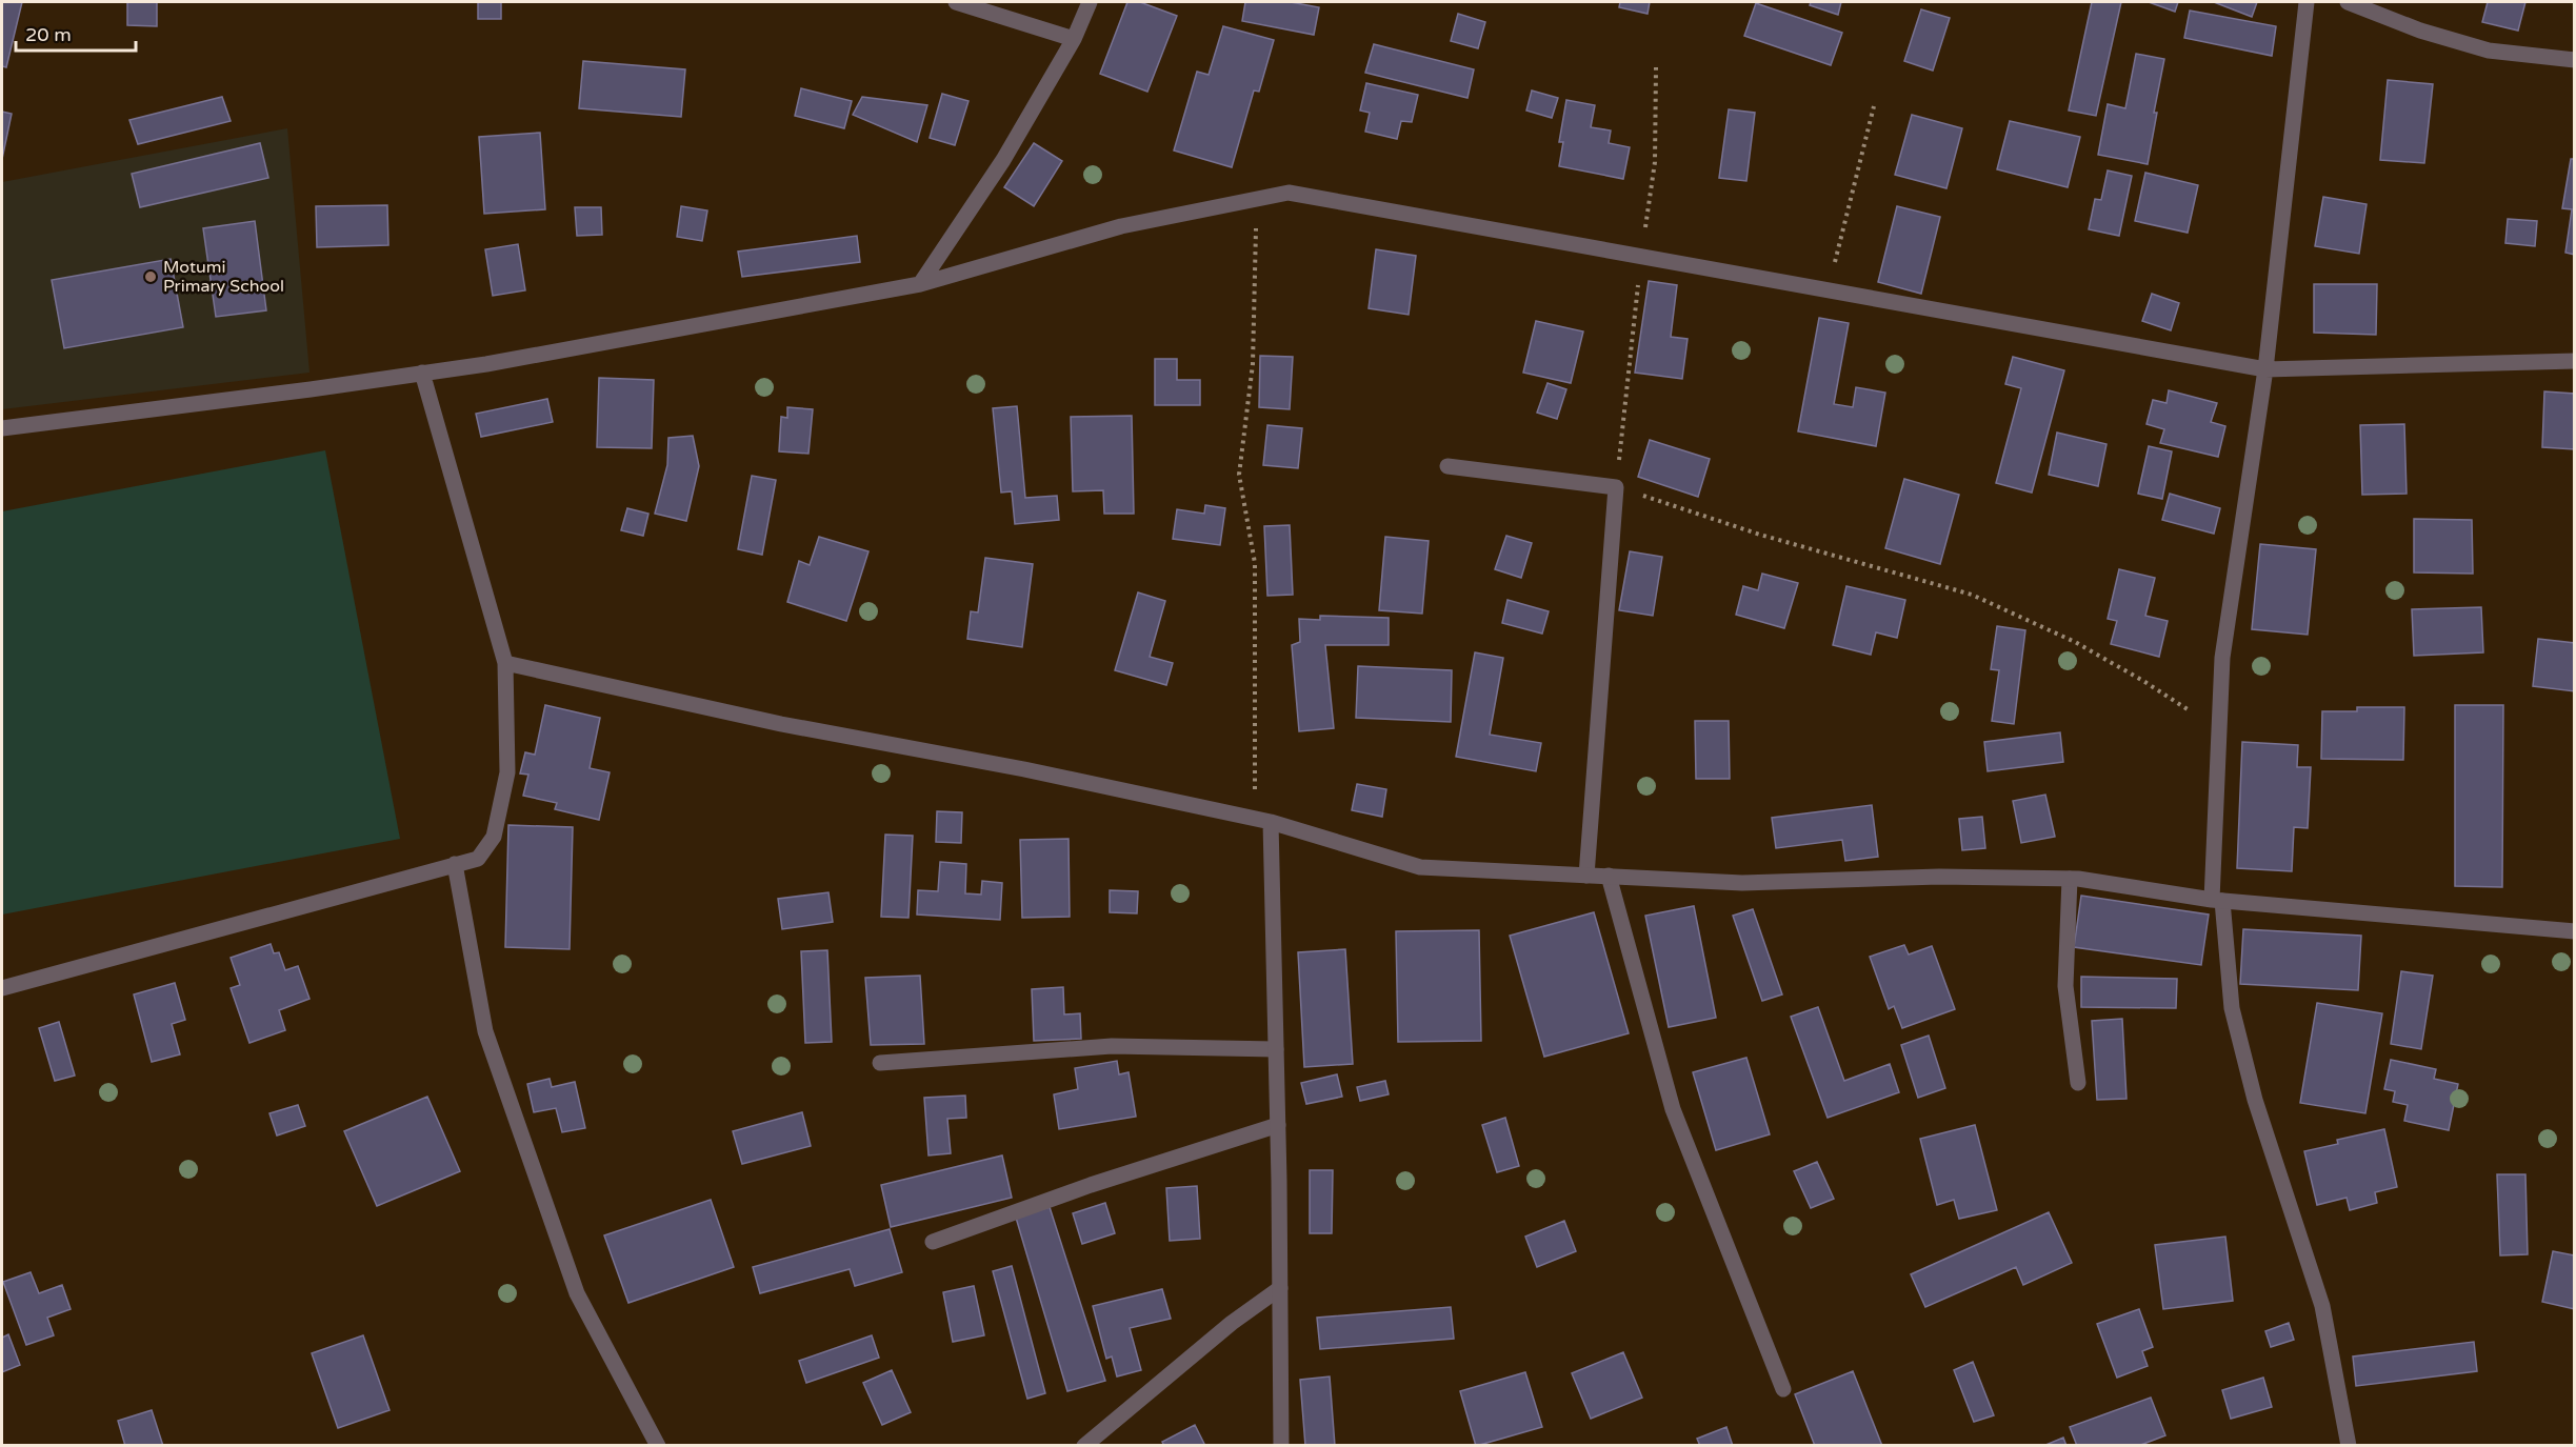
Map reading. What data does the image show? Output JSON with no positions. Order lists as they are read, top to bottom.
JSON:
{
  "places": ["Motumi Primary School"],
  "scale_bar": "20 m"
}
